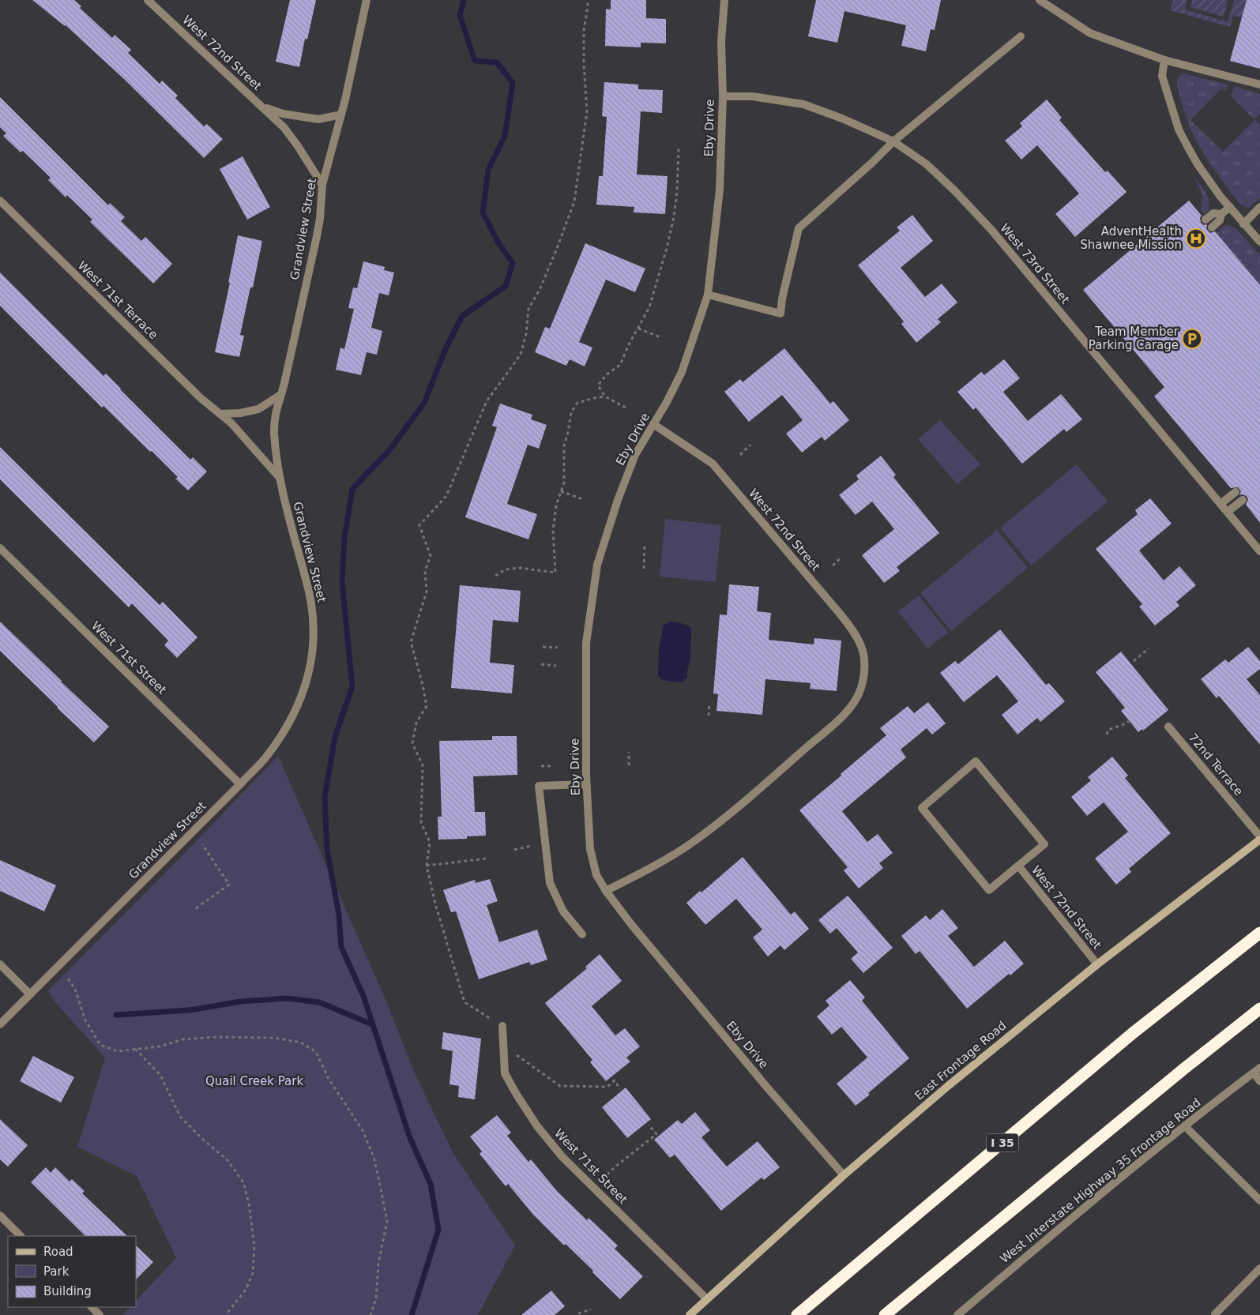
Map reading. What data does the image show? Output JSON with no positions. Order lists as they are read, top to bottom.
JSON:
{
  "streets": {
    "highway": ["I 35"],
    "street": [
      "West 72nd Street",
      "Eby Drive",
      "Grandview Street",
      "West 73rd Street",
      "West 71st Terrace",
      "West 71st Street",
      "72nd Terrace",
      "East Frontage Road",
      "West Interstate Highway 35 Frontage Road"
    ]
  },
  "crossings": [
    ["West 72nd Street", "Eby Drive"],
    ["West 72nd Street", "Grandview Street"],
    ["West 72nd Street", "East Frontage Road"],
    ["Eby Drive", "West 73rd Street"],
    ["Eby Drive", "East Frontage Road"],
    ["Grandview Street", "West 71st Terrace"],
    ["Grandview Street", "West 71st Street"],
    ["West 71st Street", "East Frontage Road"]
  ],
  "parks": ["Quail Creek Park"],
  "places": {
    "hospital": ["AdventHealth Shawnee Mission"],
    "parking": ["Team Member Parking Carage"]
  },
  "legend": ["Road", "Park", "Building"]
}
